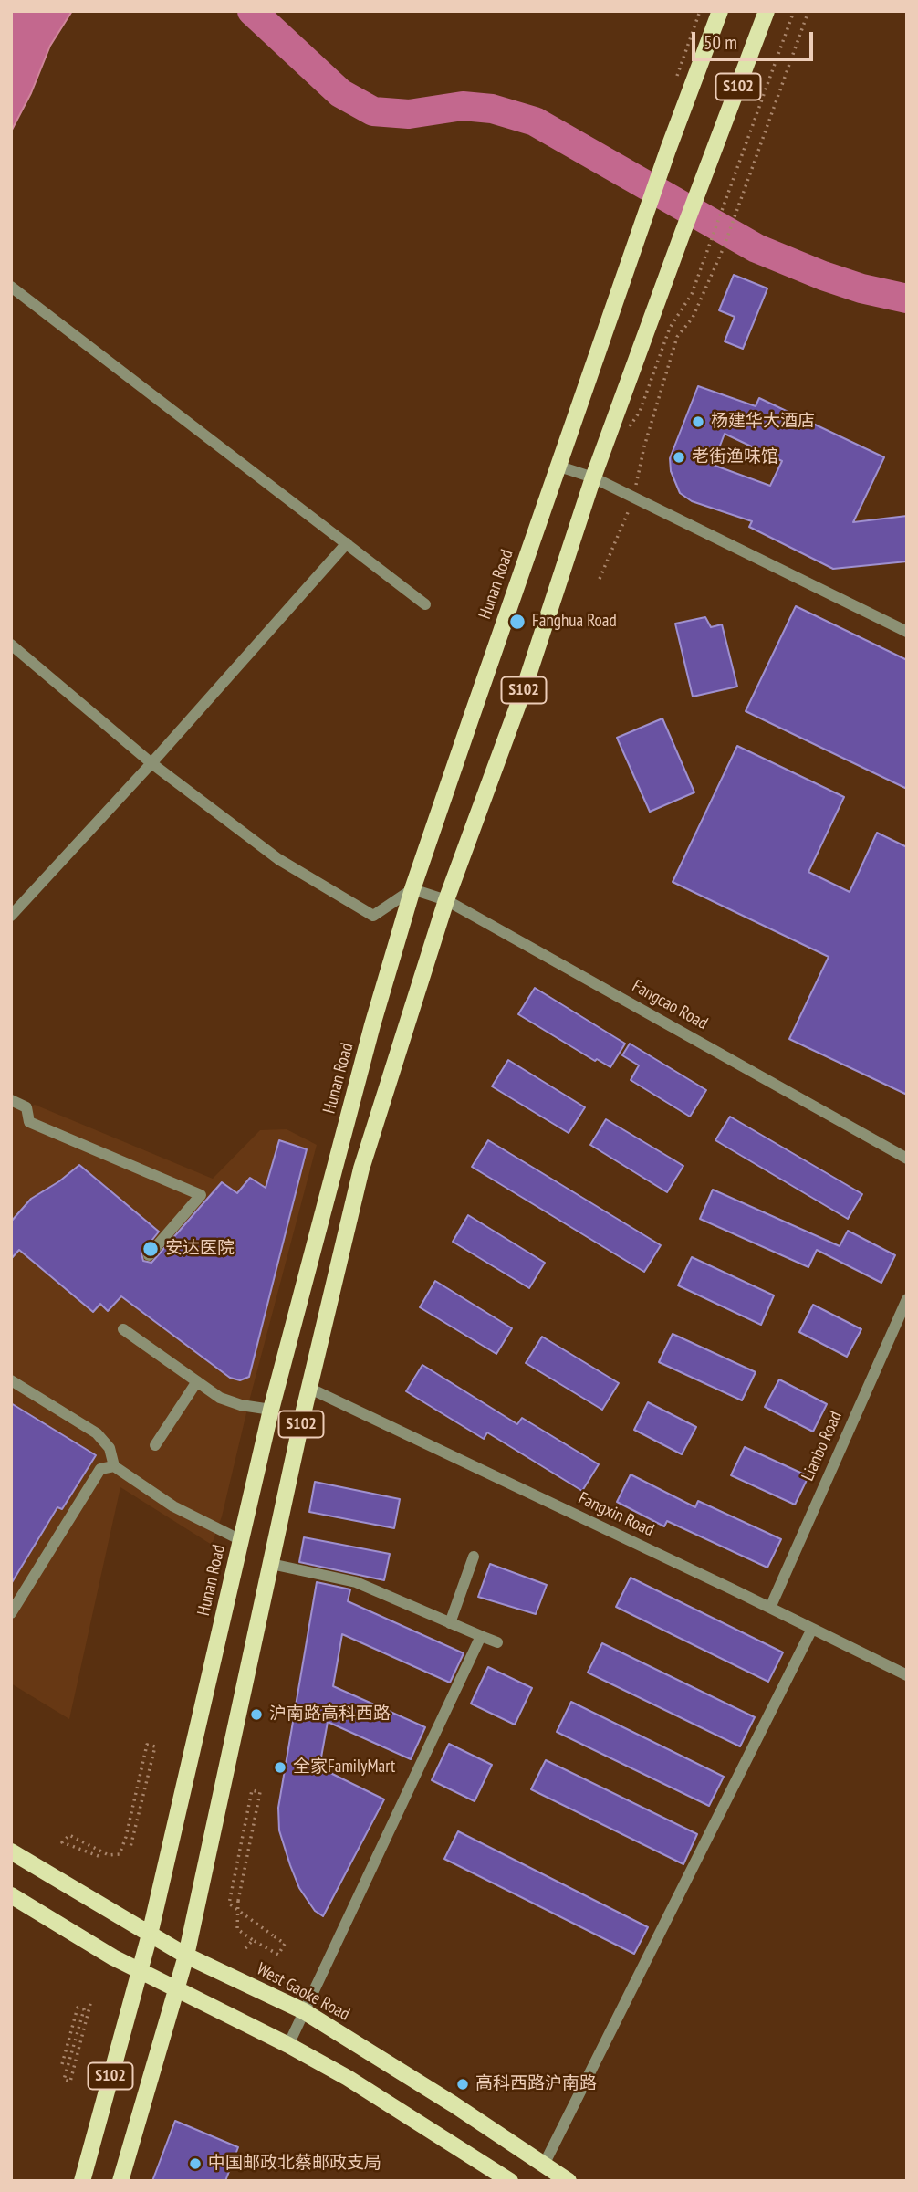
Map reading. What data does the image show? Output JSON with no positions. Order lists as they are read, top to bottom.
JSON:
{
  "streets": {
    "main road": ["S102", "Hunan Road", "West Gaoke Road"],
    "street": ["Fangcao Road", "Lianbo Road", "Fangxin Road"]
  },
  "crossings": [
    ["S102", "Fangcao Road"],
    ["S102", "Fangxin Road"],
    ["S102", "West Gaoke Road"],
    ["Hunan Road", "Fangcao Road"],
    ["Hunan Road", "West Gaoke Road"],
    ["Lianbo Road", "Fangxin Road"]
  ],
  "places": [
    "杨建华大酒店",
    "老街渔味馆",
    "Fanghua Road",
    "安达医院",
    "沪南路高科西路",
    "全家FamilyMart",
    "高科西路沪南路",
    "中国邮政北蔡邮政支局"
  ],
  "scale_bar": "50 m"
}
